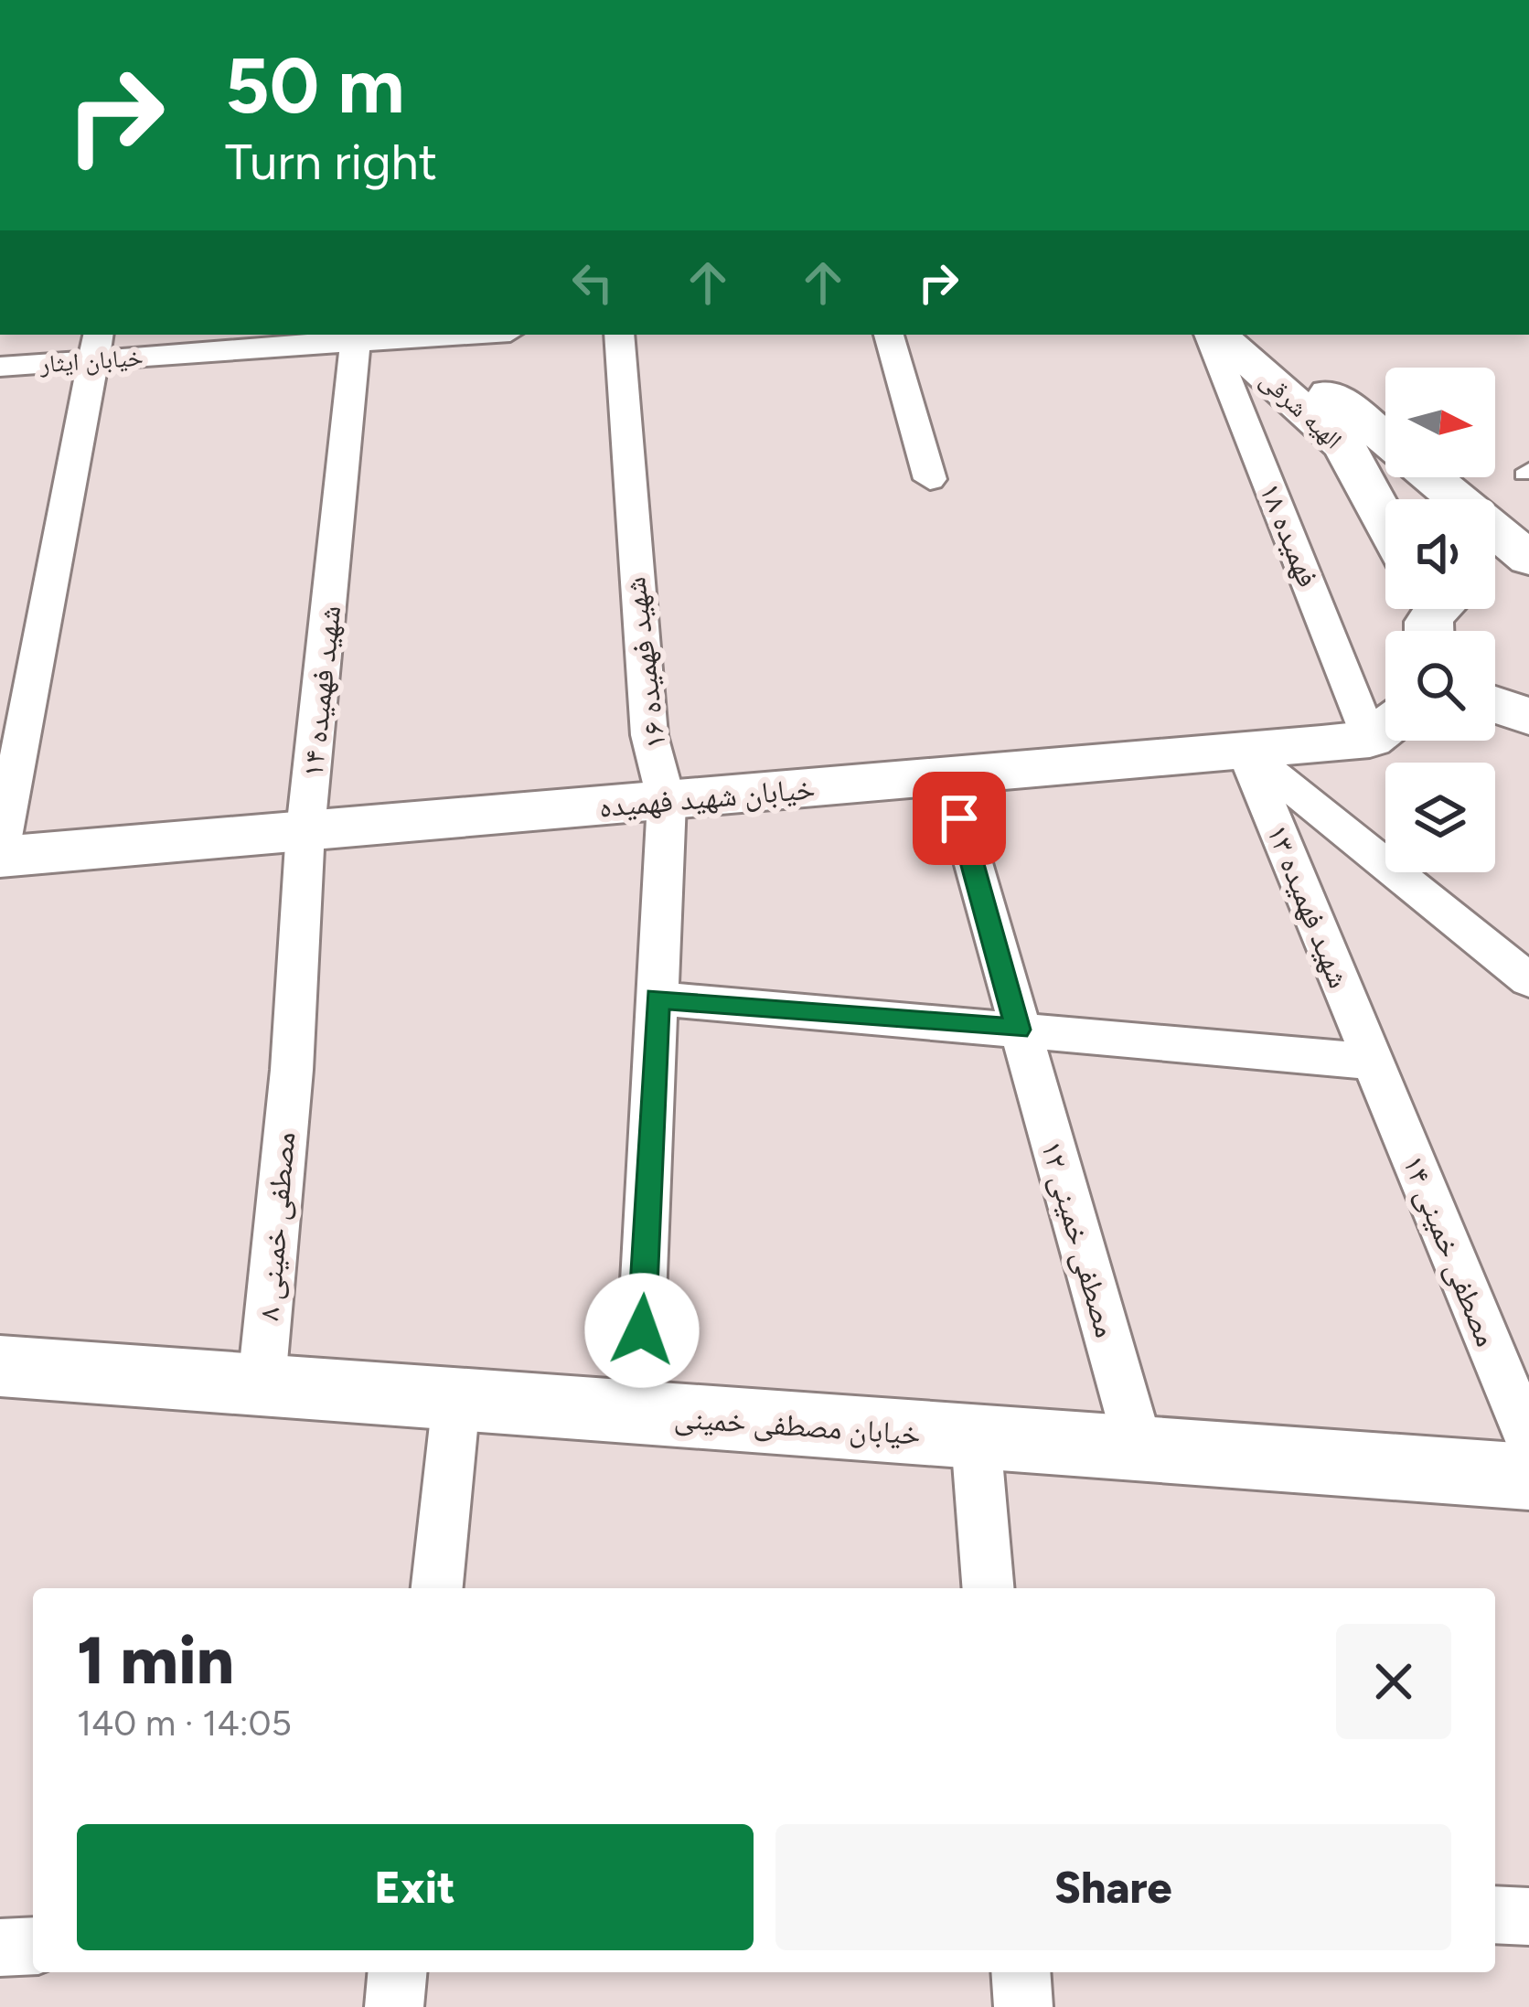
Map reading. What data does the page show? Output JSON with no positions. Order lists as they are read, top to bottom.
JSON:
{
  "streets": {
    "street": [
      "خیابان ایثار",
      "الهیه شرقی",
      "فهمیده ۱۸",
      "شهید فهمیده ۱۶",
      "شهید فهمیده ۱۴",
      "خیابان شهید فهمیده",
      "شهید فهمیده ۱۳",
      "مصطفی خمینی ۸",
      "مصطفی خمینی ۱۲",
      "مصطفی خمینی ۱۴",
      "خیابان مصطفی خمینی"
    ]
  },
  "crossings": [
    ["خیابان ایثار", "شهید فهمیده ۱۴"],
    ["شهید فهمیده ۱۶", "خیابان شهید فهمیده"],
    ["شهید فهمیده ۱۶", "خیابان مصطفی خمینی"],
    ["شهید فهمیده ۱۴", "خیابان شهید فهمیده"],
    ["شهید فهمیده ۱۴", "مصطفی خمینی ۸"],
    ["خیابان شهید فهمیده", "شهید فهمیده ۱۳"],
    ["خیابان شهید فهمیده", "مصطفی خمینی ۱۲"],
    ["شهید فهمیده ۱۳", "مصطفی خمینی ۱۴"],
    ["مصطفی خمینی ۸", "خیابان مصطفی خمینی"],
    ["مصطفی خمینی ۱۲", "خیابان مصطفی خمینی"]
  ],
  "north": "right",
  "page": {
    "turn": ["50 m", "Turn right"],
    "heading": ["1 min", "140 m · 14:05"],
    "buttons": ["Exit", "Share"]
  }
}
